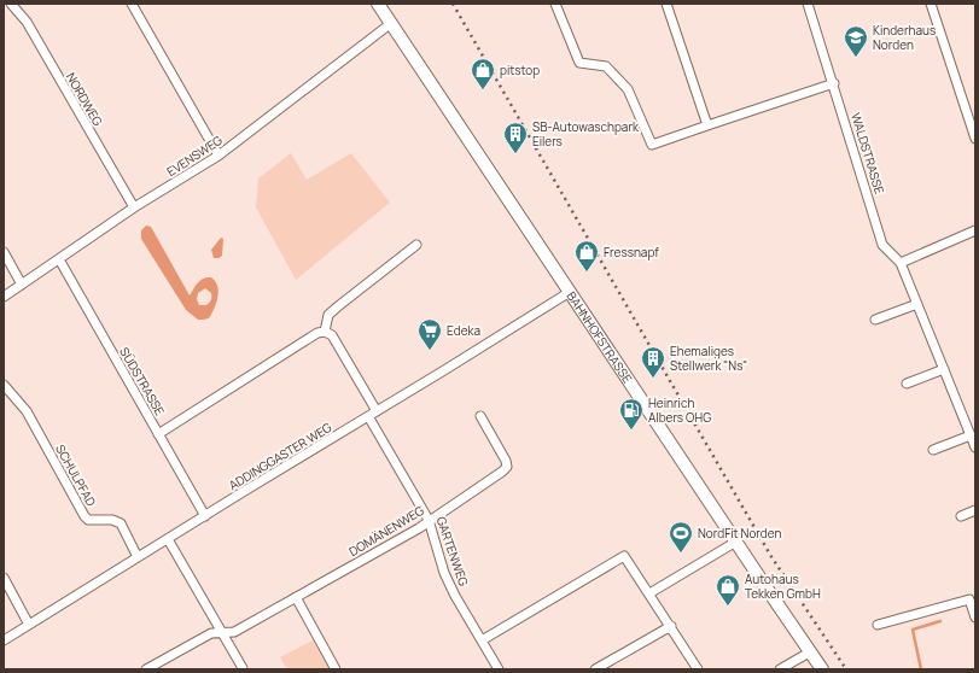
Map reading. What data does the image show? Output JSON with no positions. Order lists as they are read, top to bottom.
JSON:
{
  "streets": {
    "main road": ["BAHNHOFSTRASSE"],
    "street": [
      "NORDWEG",
      "WALDSTRASSE",
      "EVENSWEG",
      "SÜDSTRASSE",
      "ADDINGGASTER WEG",
      "SCHULPFAD",
      "DOMÄNENWEG",
      "GARTENWEG"
    ]
  },
  "crossings": [
    ["NORDWEG", "EVENSWEG"],
    ["EVENSWEG", "BAHNHOFSTRASSE"],
    ["EVENSWEG", "SÜDSTRASSE"],
    ["BAHNHOFSTRASSE", "ADDINGGASTER WEG"],
    ["SÜDSTRASSE", "ADDINGGASTER WEG"],
    ["ADDINGGASTER WEG", "SCHULPFAD"],
    ["ADDINGGASTER WEG", "GARTENWEG"],
    ["DOMÄNENWEG", "GARTENWEG"]
  ],
  "places": {
    "school or university": ["Kinderhaus Norden"],
    "shop": ["pitstop", "Fressnapf", "Autohaus Tekken GmbH"],
    "building": ["SB-Autowaschpark Eilers", "Ehemaliges Stellwerk \"Ns\""],
    "supermarket": ["Edeka"],
    "fuel station": ["Heinrich Albers OHG"],
    "sports": ["NordFit Norden"]
  }
}
